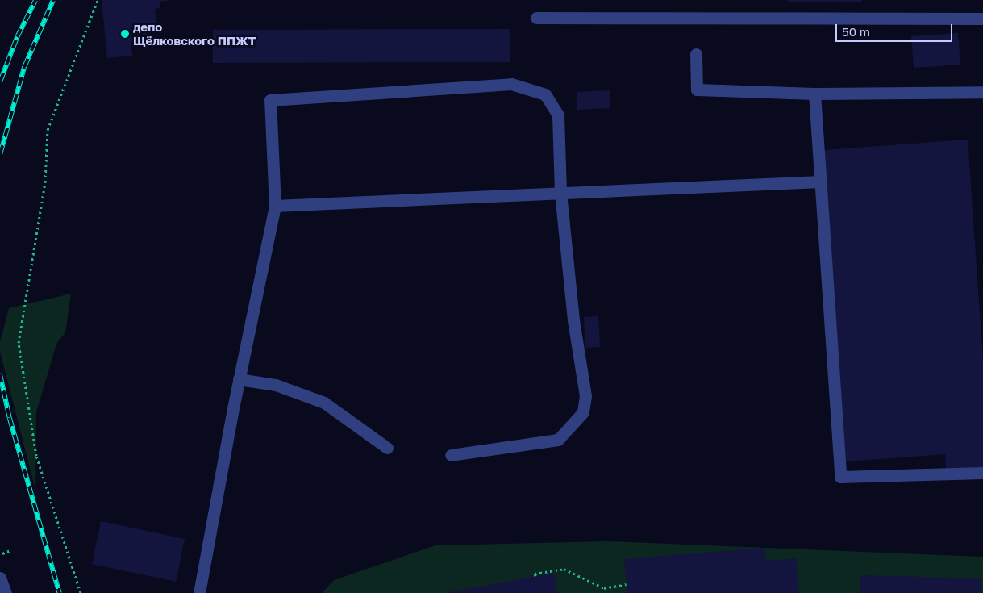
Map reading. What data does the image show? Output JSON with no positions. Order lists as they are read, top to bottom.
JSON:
{
  "places": ["депо Щёлковского ППЖТ"],
  "scale_bar": "50 m"
}
